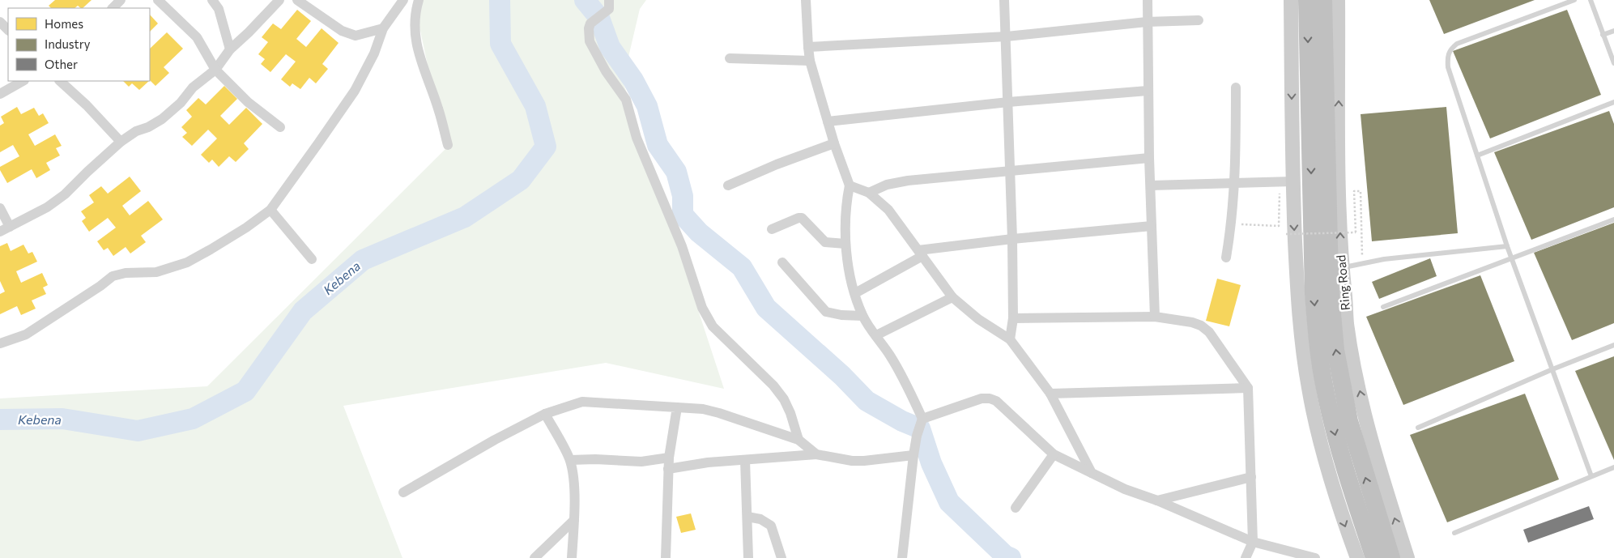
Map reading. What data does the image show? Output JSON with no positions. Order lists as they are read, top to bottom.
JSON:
{
  "streets": {
    "highway": ["Ring Road"]
  },
  "water": ["Kebena"],
  "legend": ["Homes", "Industry", "Other"]
}
